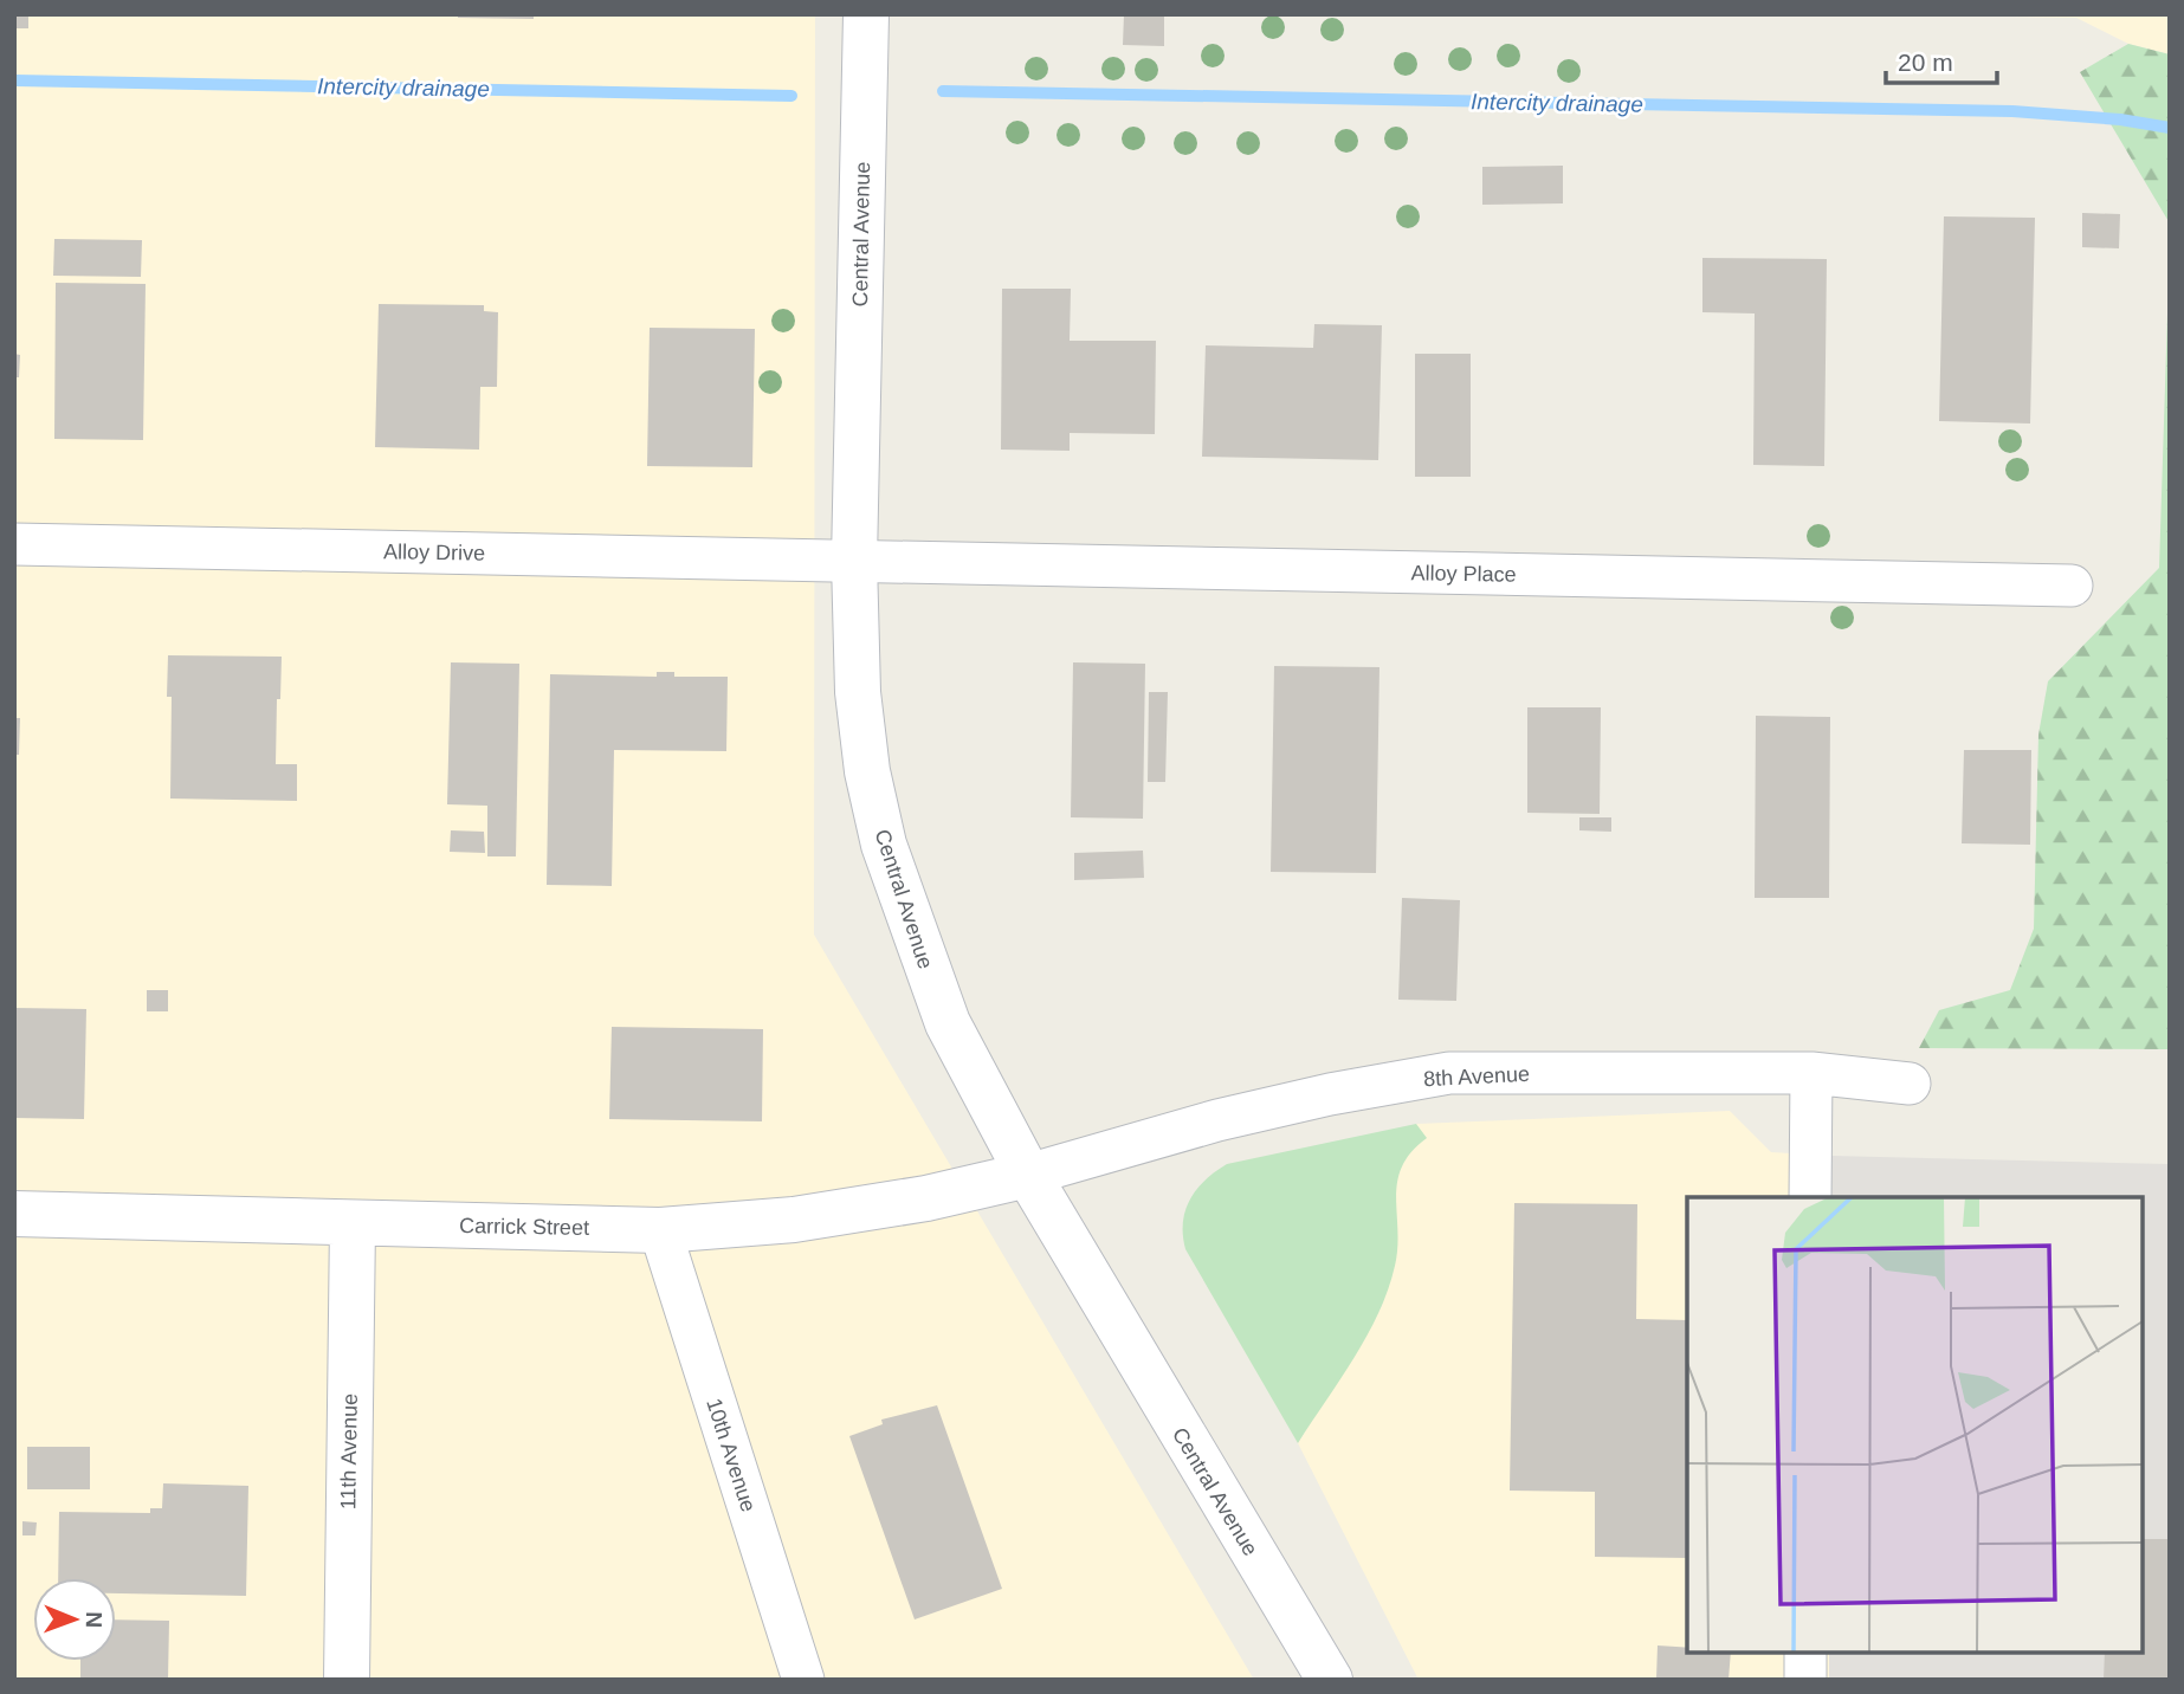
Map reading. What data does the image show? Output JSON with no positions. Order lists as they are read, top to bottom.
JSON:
{
  "streets": {
    "main road": ["Central Avenue", "Carrick Street", "11th Avenue"],
    "street": [
      "Alloy Drive",
      "Alloy Place",
      "8th Avenue",
      "10th Avenue"
    ]
  },
  "crossings": [
    ["Central Avenue", "Alloy Drive"],
    ["Central Avenue", "Alloy Place"],
    ["Central Avenue", "8th Avenue"],
    ["Central Avenue", "Carrick Street"],
    ["Alloy Drive", "Alloy Place"],
    ["8th Avenue", "Carrick Street"],
    ["Carrick Street", "11th Avenue"],
    ["Carrick Street", "10th Avenue"]
  ],
  "water": ["Intercity drainage"],
  "scale_bar": "20 m",
  "north": "right"
}
